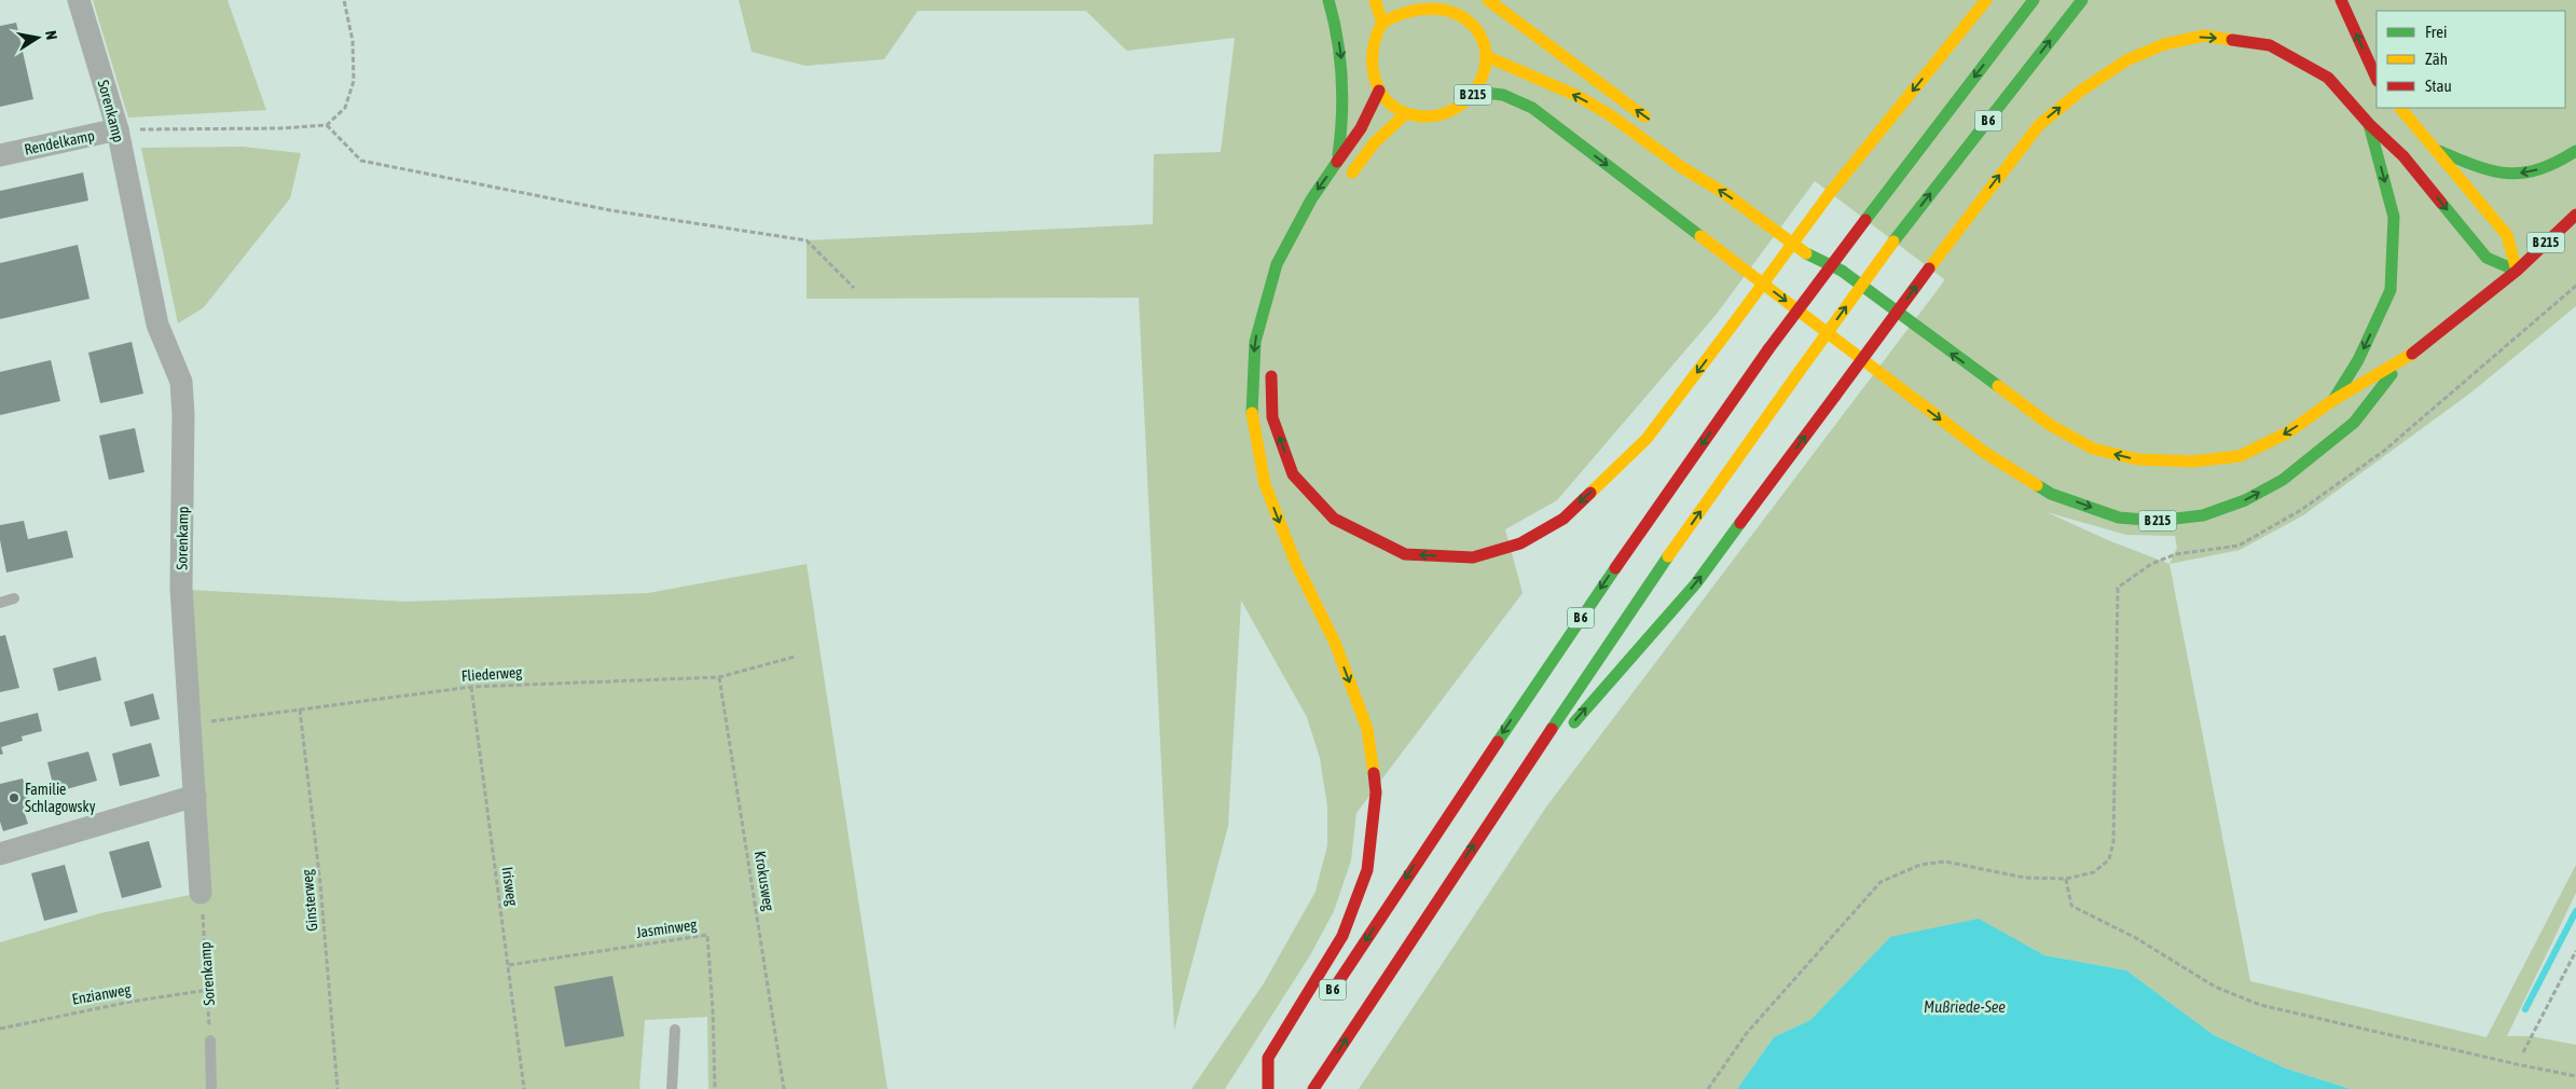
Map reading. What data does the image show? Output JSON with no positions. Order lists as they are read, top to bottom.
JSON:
{
  "streets": {
    "main road": ["B 215", "B 6"],
    "street": ["Sorenkamp", "Rendelkamp"],
    "path": [
      "Fliederweg",
      "Krokusweg",
      "Irisweg",
      "Ginsterweg",
      "Jasminweg",
      "Enzianweg"
    ]
  },
  "crossings": [
    ["Sorenkamp", "Rendelkamp"],
    ["Sorenkamp", "Fliederweg"],
    ["Sorenkamp", "Enzianweg"],
    ["Fliederweg", "Krokusweg"],
    ["Fliederweg", "Irisweg"],
    ["Fliederweg", "Ginsterweg"],
    ["Irisweg", "Jasminweg"]
  ],
  "water": ["Mußriede-See"],
  "places": ["Familie Schlagowsky"],
  "legend": ["Frei", "Zäh", "Stau"],
  "north": "right"
}
